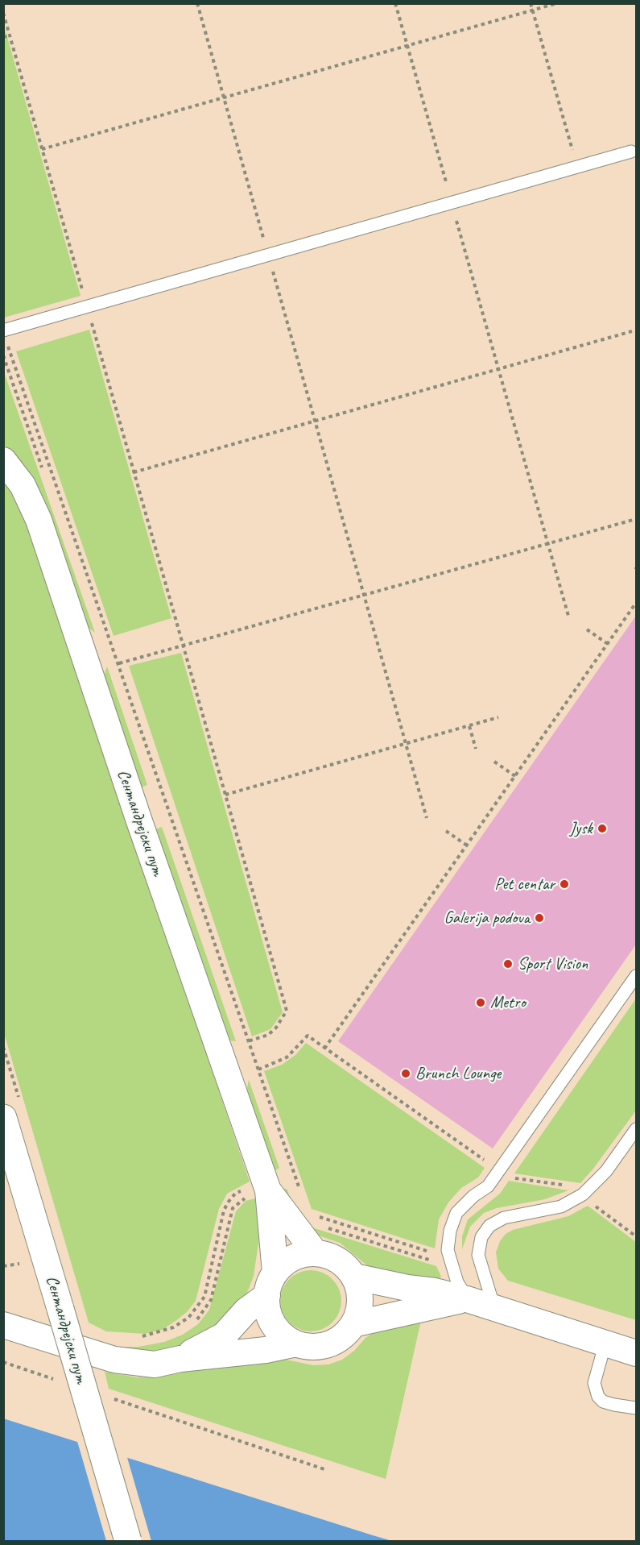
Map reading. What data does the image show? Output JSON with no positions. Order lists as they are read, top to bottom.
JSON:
{
  "streets": {
    "main road": ["Сентандрејски пут"]
  },
  "places": [
    "Jysk",
    "Pet centar",
    "Galerija podova",
    "Sport Vision",
    "Metro",
    "Brunch Lounge"
  ]
}
